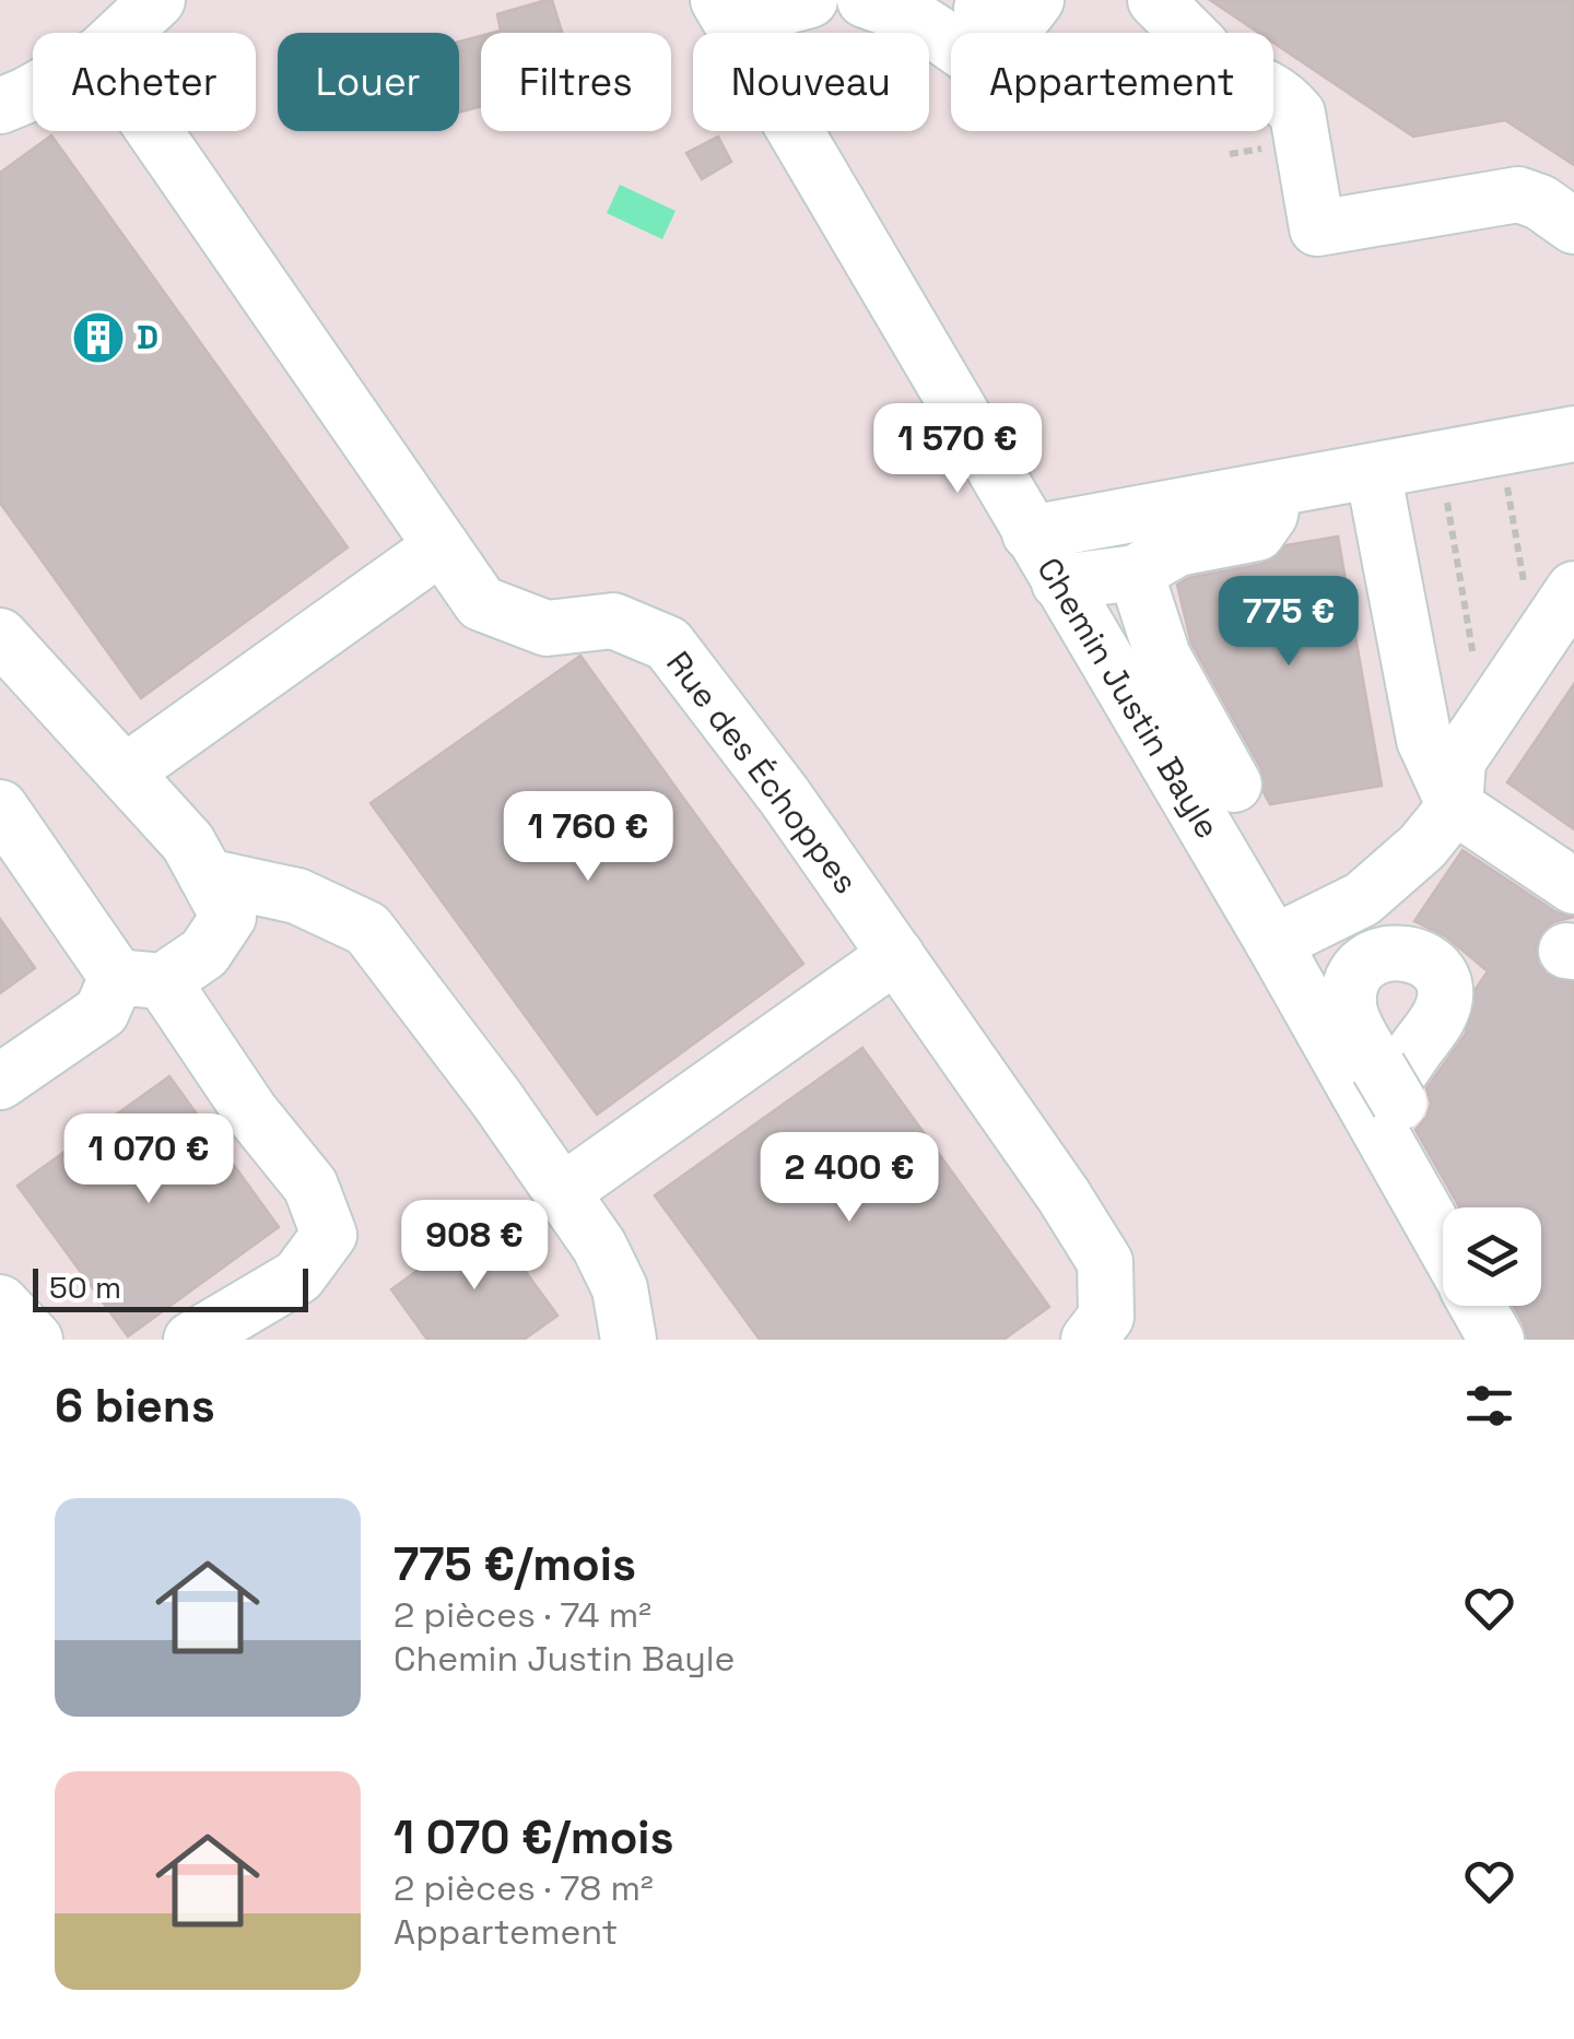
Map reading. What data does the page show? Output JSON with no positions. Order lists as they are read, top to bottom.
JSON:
{
  "streets": {
    "street": ["Chemin Justin Bayle", "Rue des Échoppes"]
  },
  "places": {
    "building": ["D"]
  },
  "scale_bar": "50 m",
  "page": {
    "chip": [
      "Acheter",
      "Louer",
      "Filtres",
      "Nouveau",
      "Appartement"
    ],
    "price": [
      "1 570 €",
      "775 €",
      "1 760 €",
      "1 070 €",
      "2 400 €",
      "908 €"
    ],
    "scale": "50 m",
    "heading": "6 biens",
    "list": [
      {
        "name": "775 €/mois",
        "note": "2 pièces · 74 m² · Chemin Justin Bayle"
      },
      {
        "name": "1 070 €/mois",
        "note": "2 pièces · 78 m² · Appartement"
      }
    ]
  }
}
